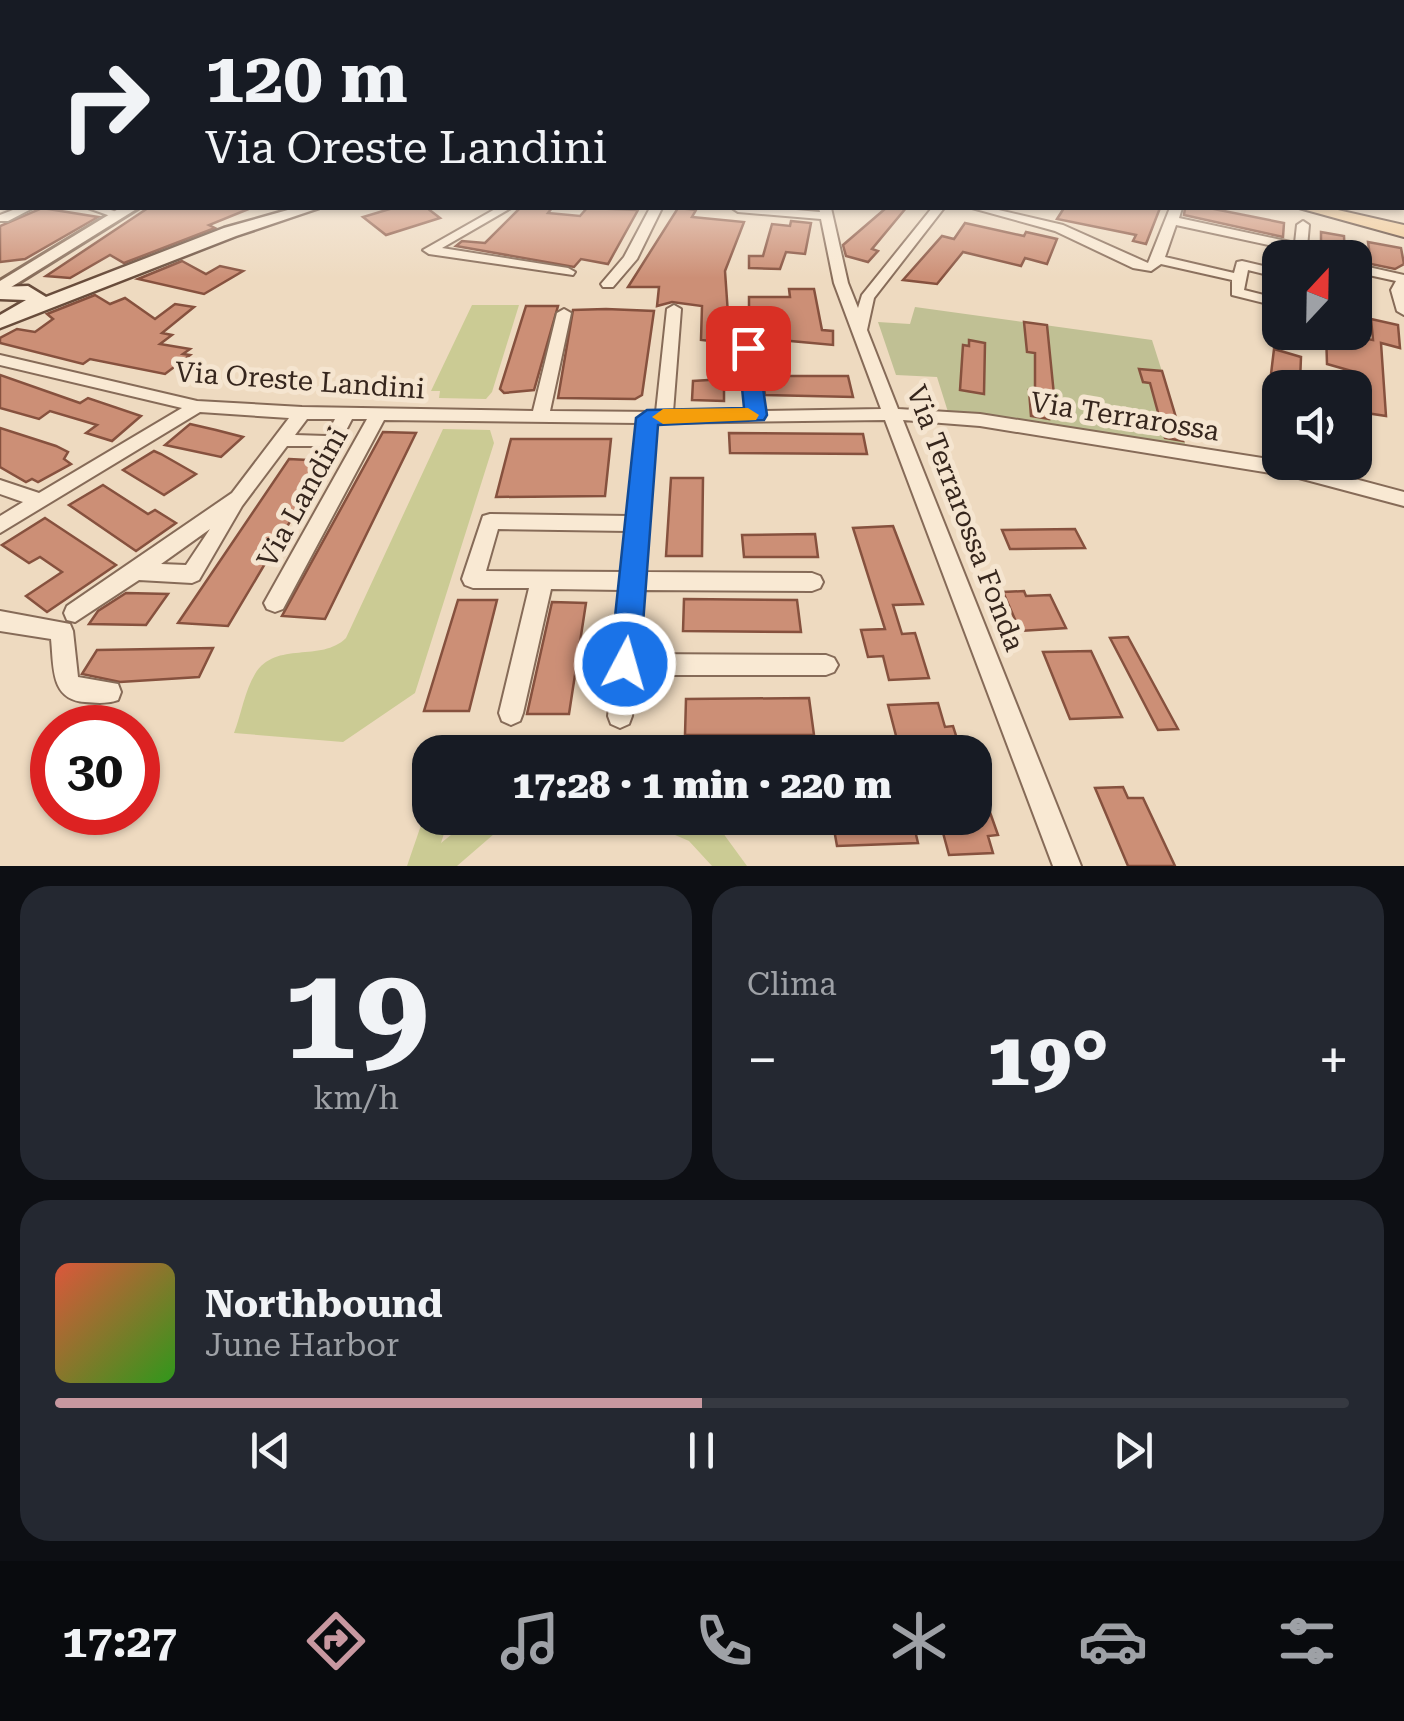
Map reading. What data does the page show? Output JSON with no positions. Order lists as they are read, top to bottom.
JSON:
{
  "streets": {
    "street": [
      "Via Oreste Landini",
      "Via Terrarossa",
      "Via Landini",
      "Via Terrarossa Fonda"
    ]
  },
  "crossings": [
    ["Via Oreste Landini", "Via Terrarossa"],
    ["Via Oreste Landini", "Via Landini"],
    ["Via Oreste Landini", "Via Terrarossa Fonda"],
    ["Via Terrarossa", "Via Terrarossa Fonda"]
  ],
  "north": "top",
  "page": {
    "turn": ["120 m", "Via Oreste Landini"],
    "limit": "30",
    "trip": "17:28 · 1 min · 220 m",
    "tile": [
      ["19", "km/h"],
      "Clima"
    ],
    "heat": ["−", "19°", "+"],
    "song": ["Northbound", "June Harbor"],
    "tabs": "17:27"
  }
}
